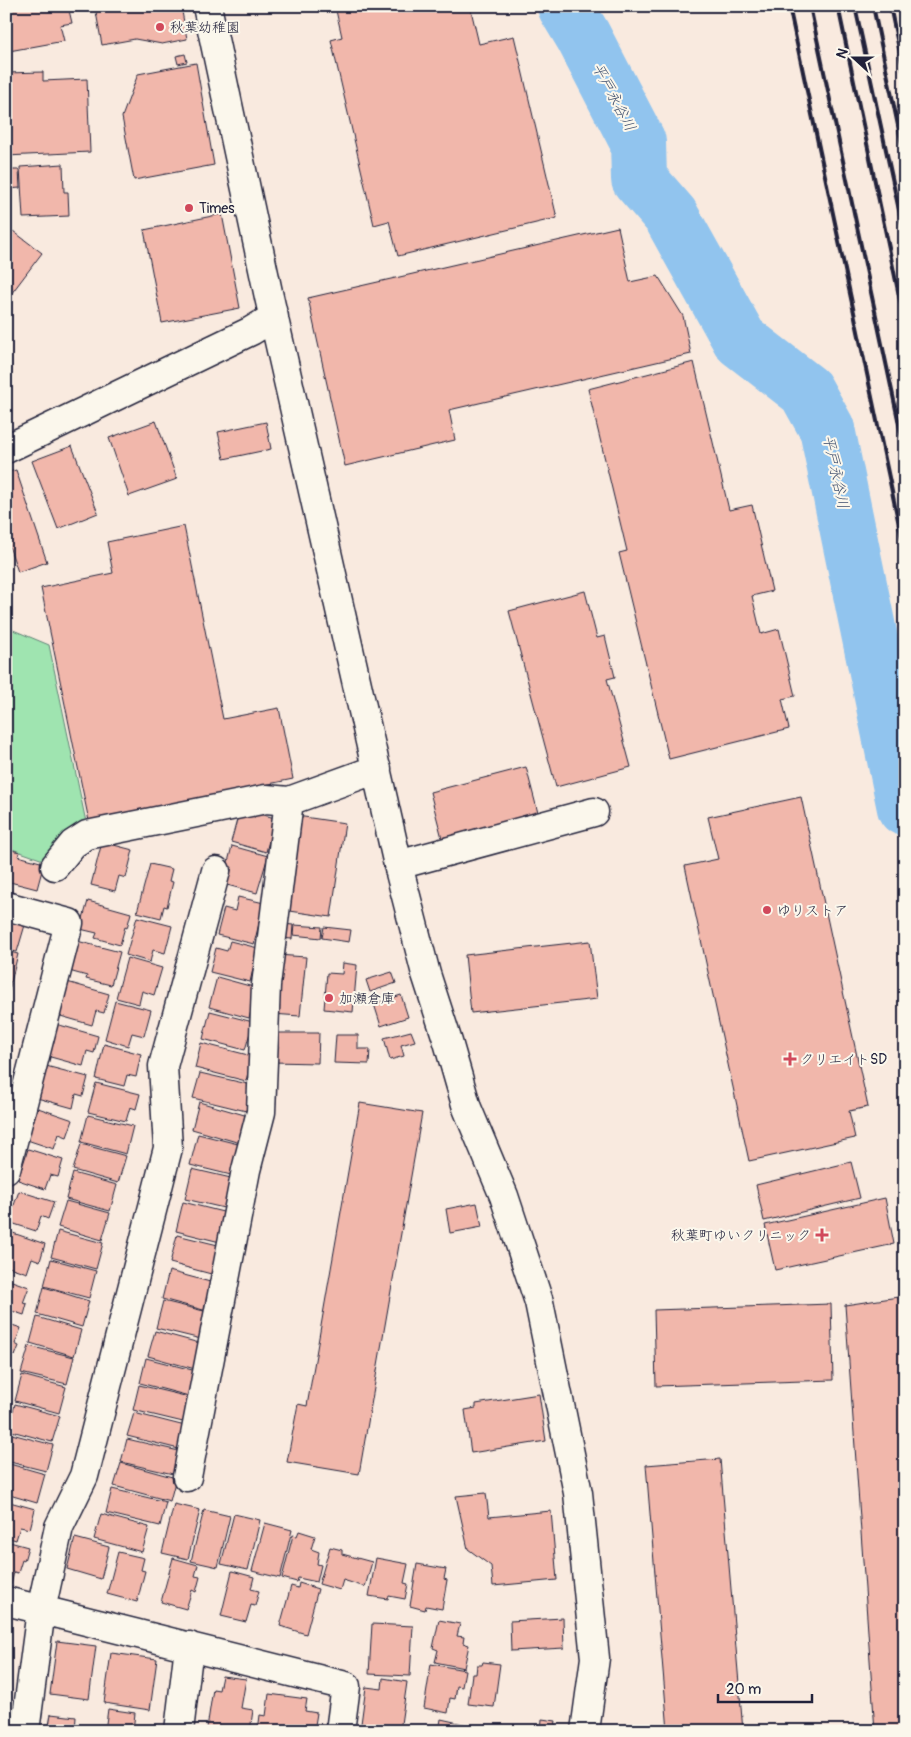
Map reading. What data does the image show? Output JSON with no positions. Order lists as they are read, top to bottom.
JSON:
{
  "water": ["平戸永谷川"],
  "places": {
    "other": [
      "秋葉幼稚園",
      "Times",
      "ゆりストア",
      "加瀬倉庫"
    ],
    "health": ["クリエイトSD", "秋葉町ゆいクリニック"]
  },
  "scale_bar": "20 m",
  "north": "left"
}
